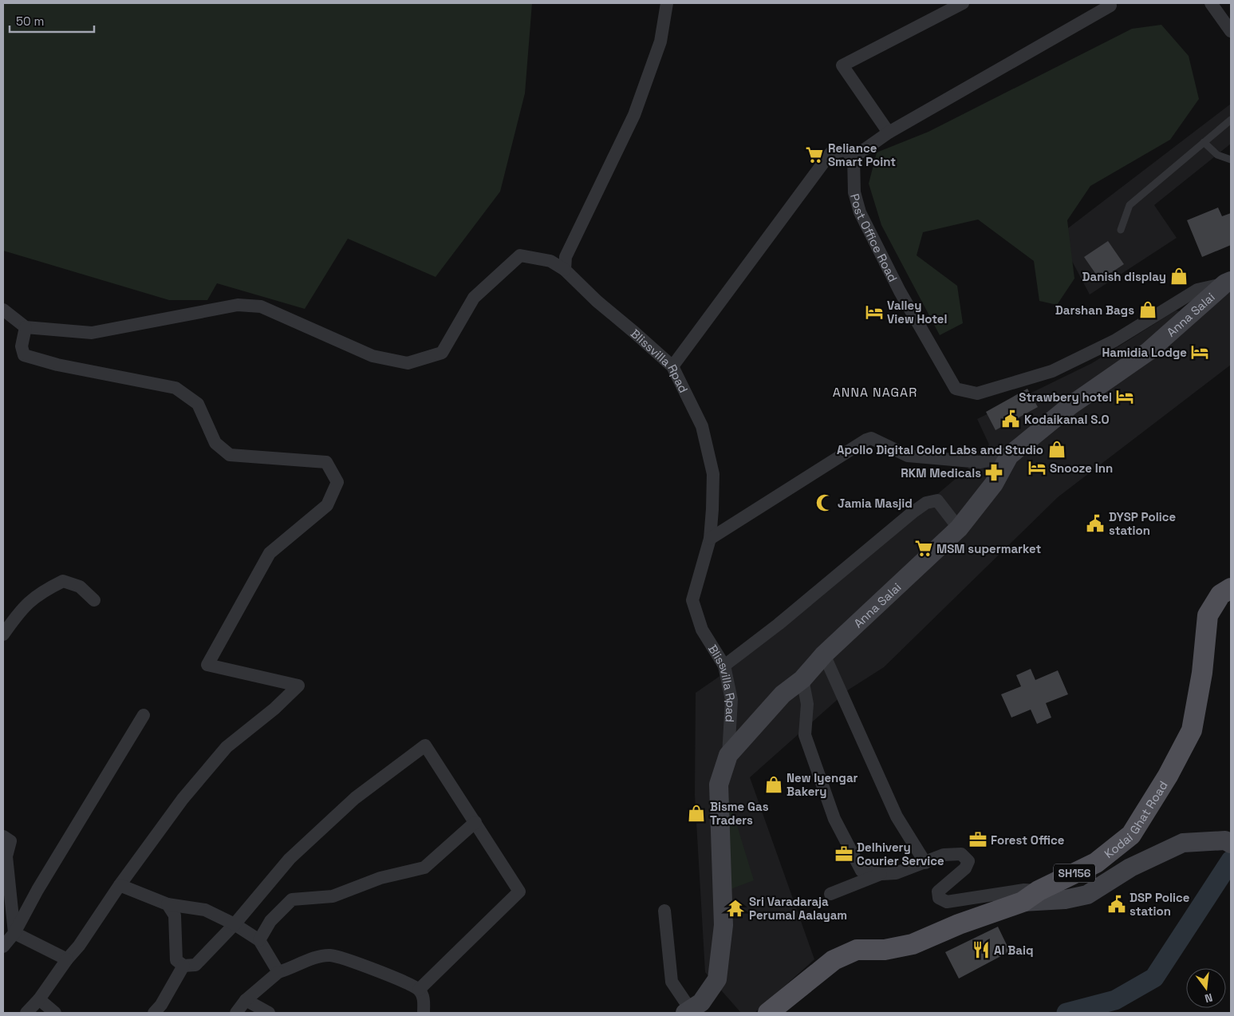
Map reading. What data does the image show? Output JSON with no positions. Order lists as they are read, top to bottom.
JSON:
{
  "streets": {
    "main road": ["Kodai Ghat Road", "SH156"],
    "street": ["Post Office Road", "Anna Salai", "Blissvilla Rpad"]
  },
  "crossings": [
    ["Post Office Road", "Anna Salai"],
    ["Anna Salai", "Blissvilla Rpad"]
  ],
  "districts": ["ANNA NAGAR"],
  "places": {
    "supermarket": ["Reliance Smart Point", "MSM supermarket"],
    "shop": [
      "Danish display",
      "Darshan Bags",
      "Apollo Digital Color Labs and Studio",
      "New Iyengar Bakery",
      "Bisme Gas Traders"
    ],
    "hotel": [
      "Valley View Hotel",
      "Hamidia Lodge",
      "Strawbery hotel",
      "Snooze Inn"
    ],
    "public building": ["Kodaikanal S.O", "DYSP Police station", "DSP Police station"],
    "pharmacy": ["RKM Medicals"],
    "mosque": ["Jamia Masjid"],
    "office": ["Forest Office", "Delhivery Courier Service"],
    "temple": ["Sri Varadaraja Perumal Aalayam"],
    "restaurant": ["Al Baiq"]
  },
  "scale_bar": "50 m",
  "north": "bottom"
}
